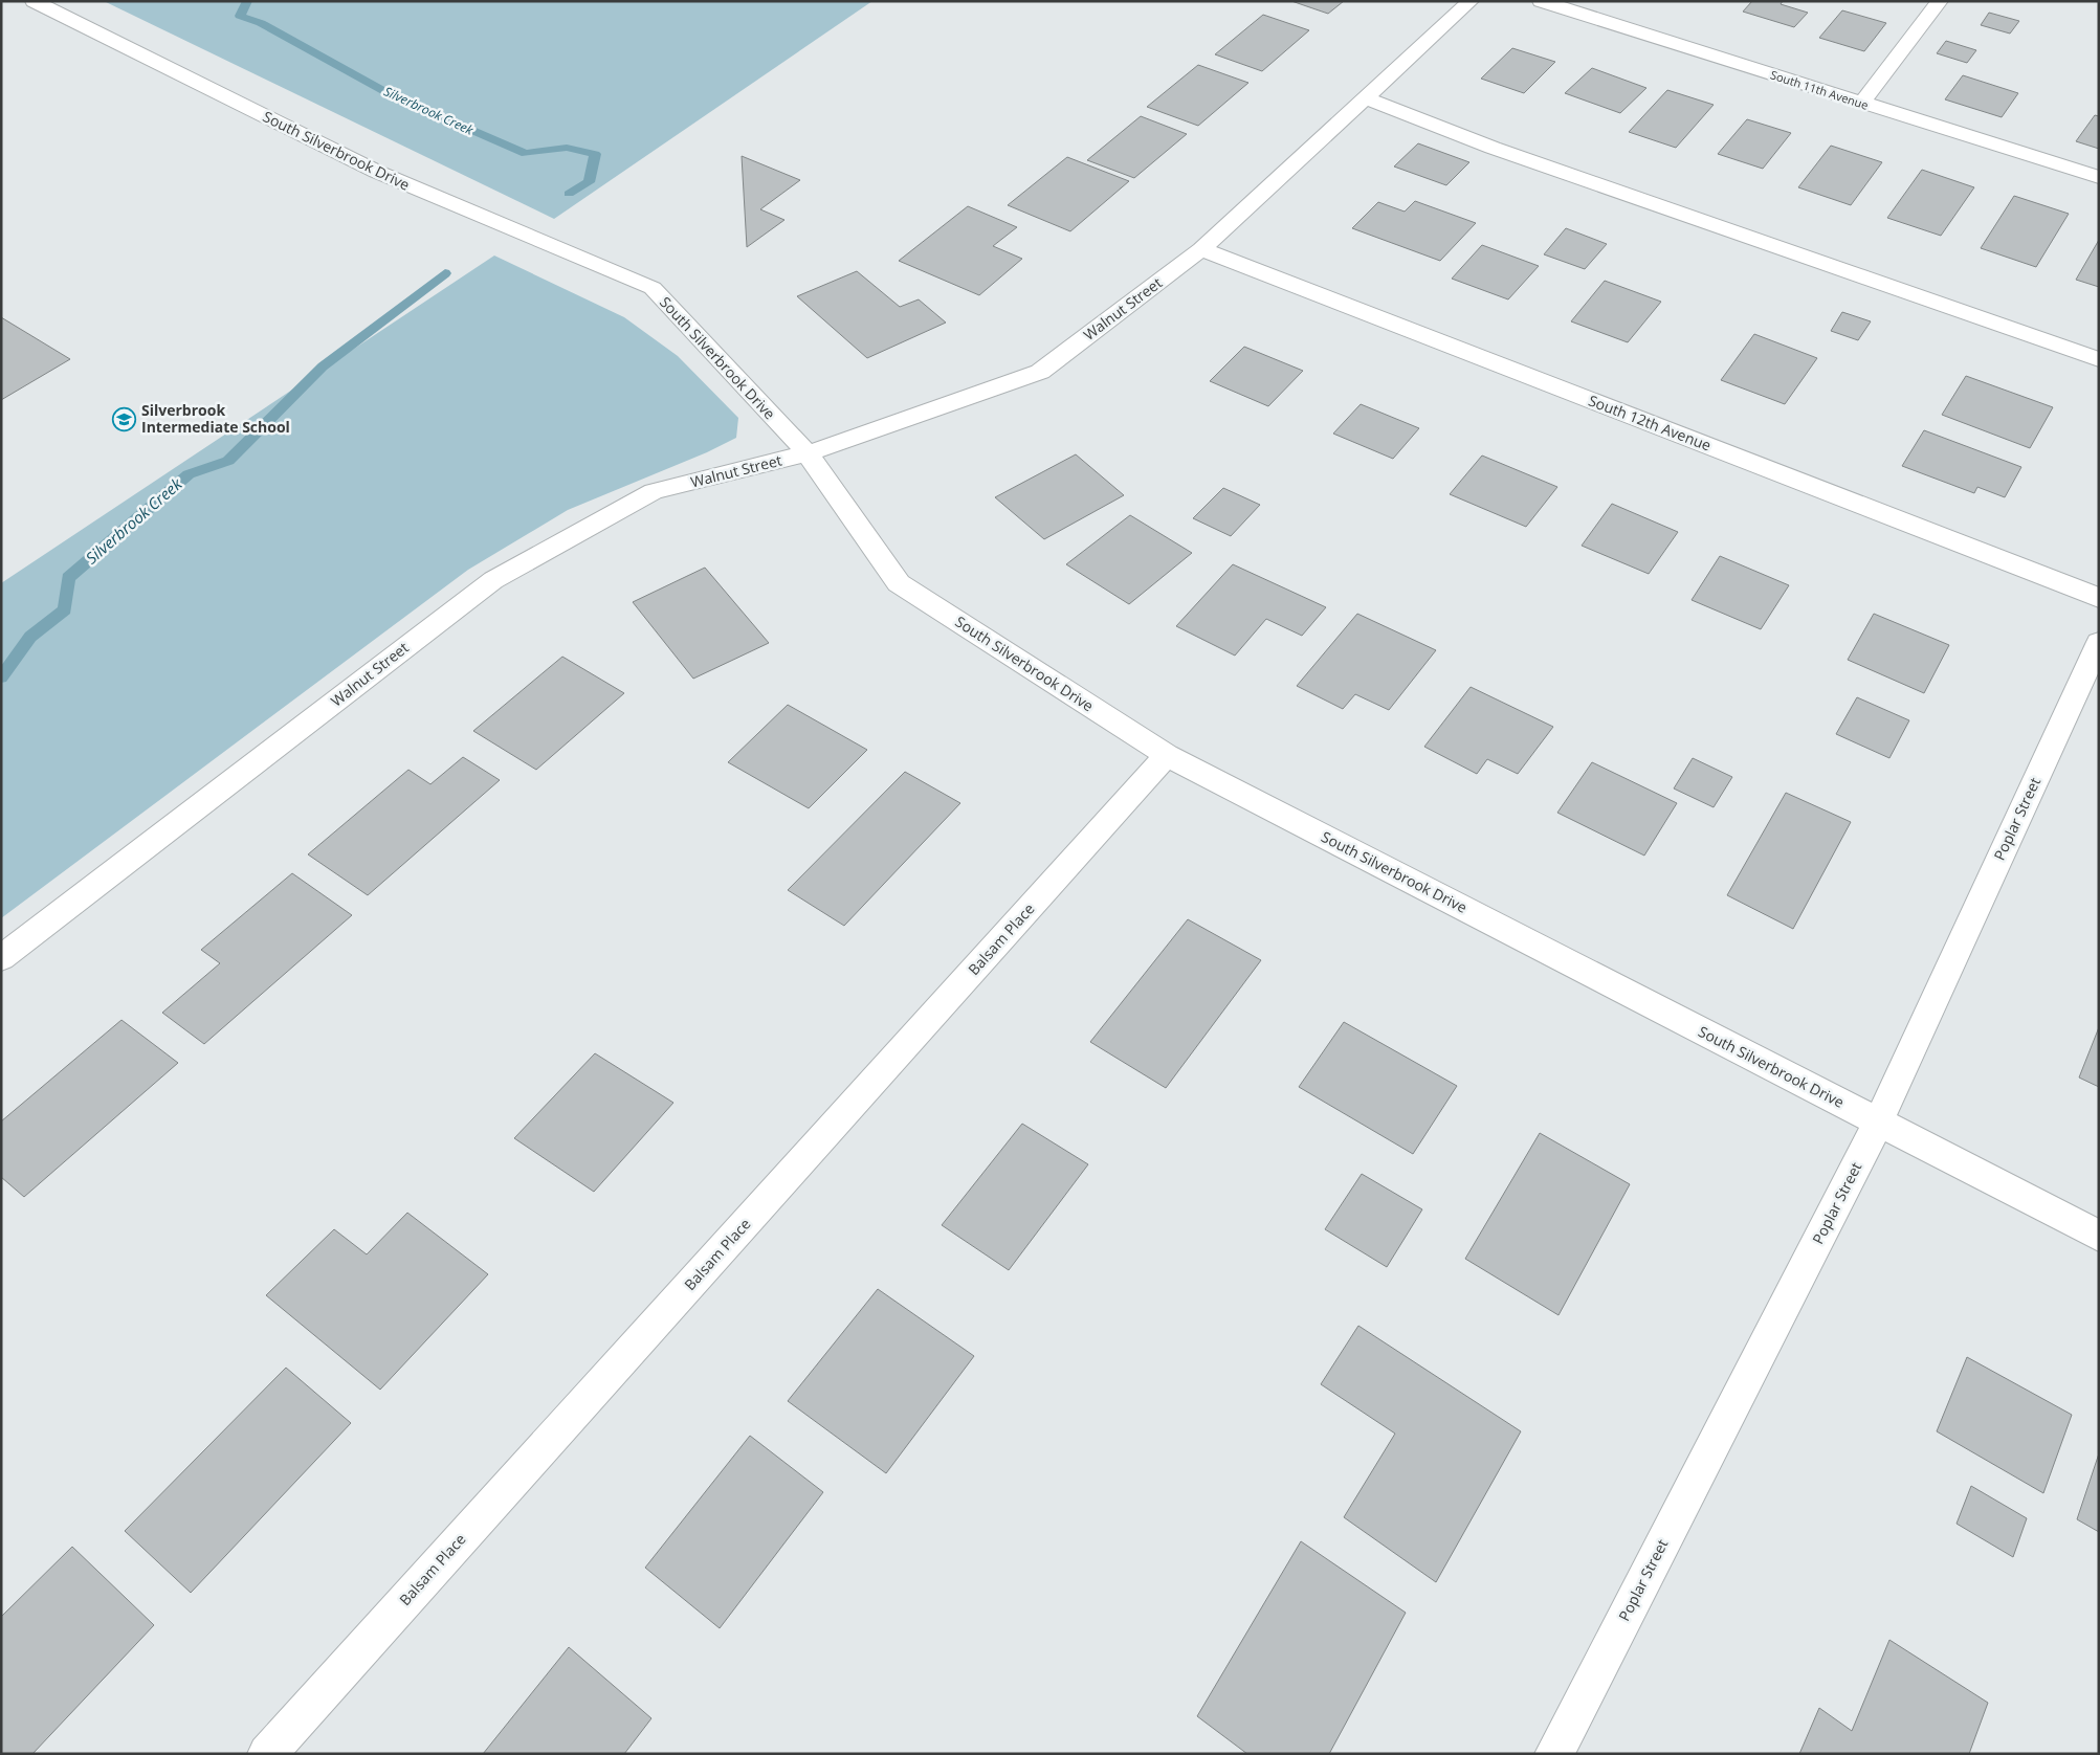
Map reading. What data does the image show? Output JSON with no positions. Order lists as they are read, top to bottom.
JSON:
{
  "streets": {
    "street": [
      "South 11th Avenue",
      "South Silverbrook Drive",
      "Walnut Street",
      "South 12th Avenue",
      "Poplar Street",
      "Balsam Place"
    ]
  },
  "crossings": [
    ["South Silverbrook Drive", "Walnut Street"],
    ["South Silverbrook Drive", "Poplar Street"],
    ["South Silverbrook Drive", "Balsam Place"],
    ["Walnut Street", "South 12th Avenue"]
  ],
  "water": ["Silverbrook Creek"],
  "places": {
    "school or university": ["Silverbrook Intermediate School"]
  }
}
